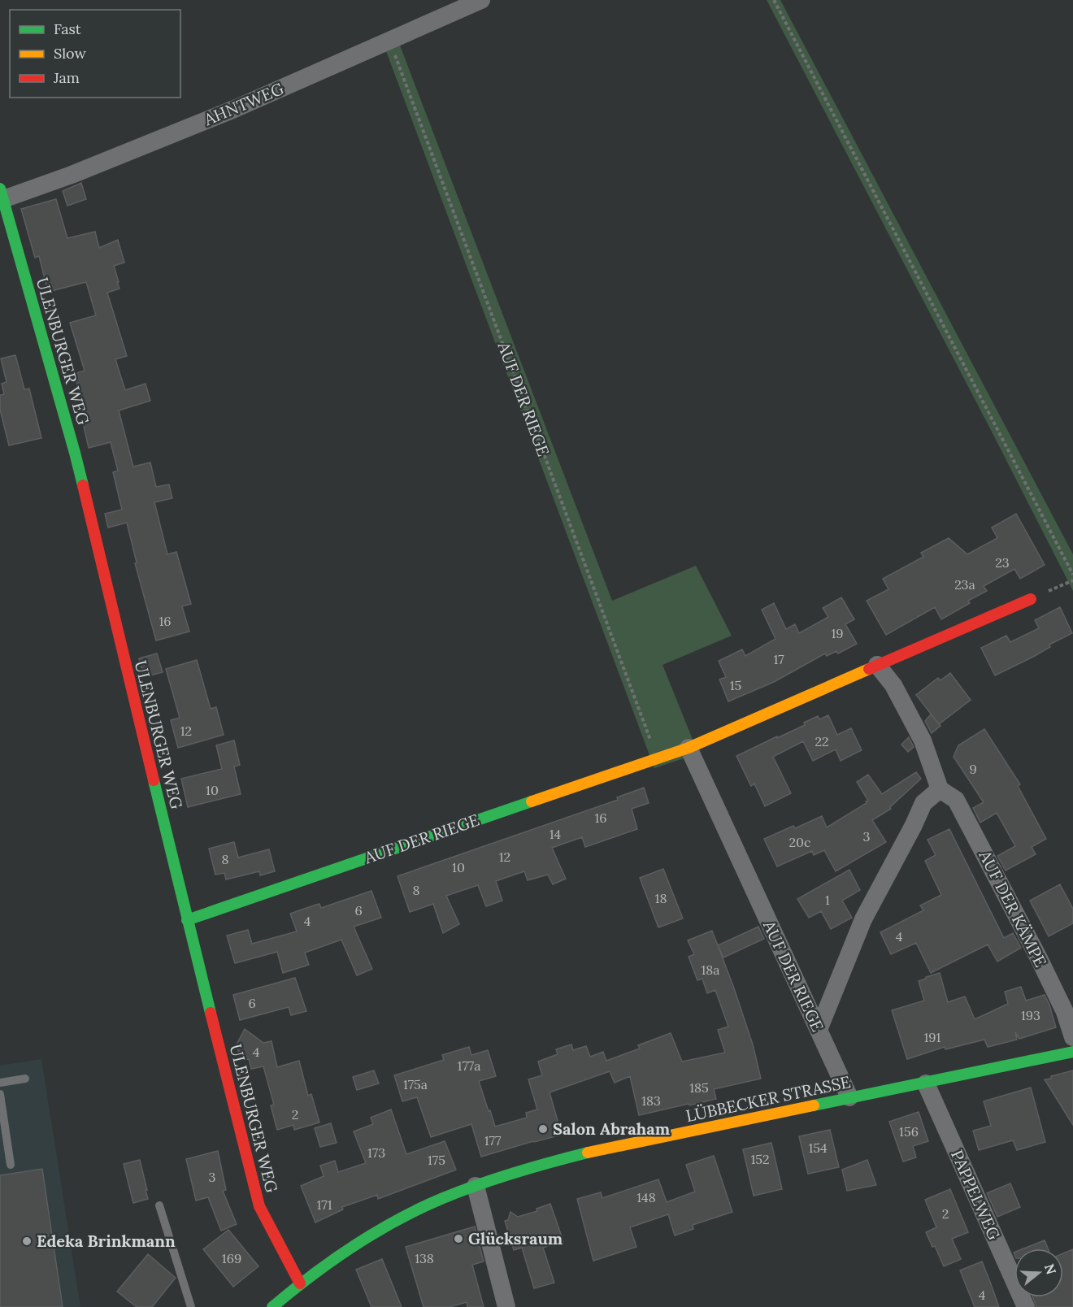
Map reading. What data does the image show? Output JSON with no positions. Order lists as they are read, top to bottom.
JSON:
{
  "streets": {
    "street": [
      "AHNTWEG",
      "ULENBURGER WEG",
      "AUF DER RIEGE",
      "AUF DER KÄMPE",
      "LÜBBECKER STRASSE",
      "PAPPELWEG"
    ]
  },
  "crossings": [
    ["AHNTWEG", "ULENBURGER WEG"],
    ["AHNTWEG", "AUF DER RIEGE"],
    ["ULENBURGER WEG", "AUF DER RIEGE"],
    ["ULENBURGER WEG", "LÜBBECKER STRASSE"],
    ["AUF DER RIEGE", "LÜBBECKER STRASSE"],
    ["LÜBBECKER STRASSE", "PAPPELWEG"]
  ],
  "places": ["Salon Abraham", "Glücksraum", "Edeka Brinkmann"],
  "house_numbers": [
    "23",
    "23a",
    "16",
    "19",
    "17",
    "15",
    "12",
    "22",
    "9",
    "10",
    "16",
    "14",
    "3",
    "20c",
    "12",
    "8",
    "10",
    "8",
    "18",
    "1",
    "6",
    "4",
    "4",
    "18a",
    "6",
    "193",
    "191",
    "4",
    "177a",
    "175a",
    "185",
    "183",
    "2",
    "156",
    "177",
    "154",
    "173",
    "152",
    "175",
    "3",
    "148",
    "171",
    "2",
    "169",
    "138",
    "4"
  ],
  "legend": ["Fast", "Slow", "Jam"],
  "north": "right"
}
